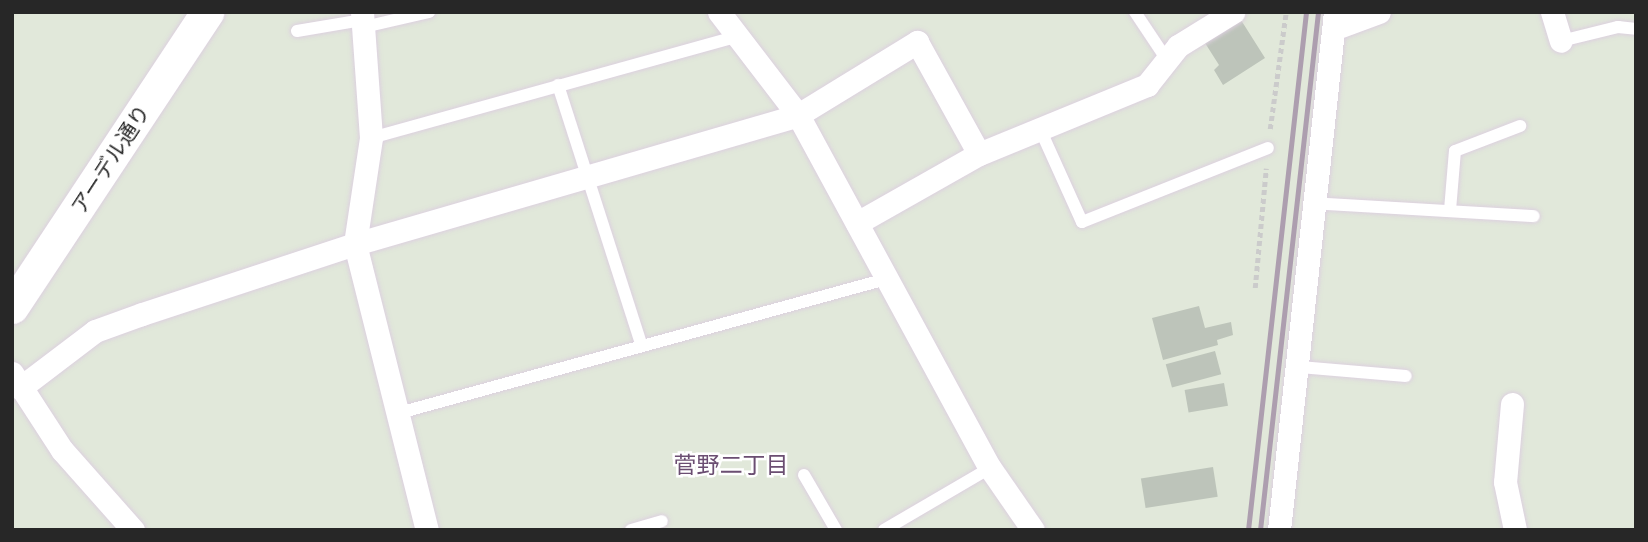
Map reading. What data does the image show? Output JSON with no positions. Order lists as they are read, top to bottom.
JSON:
{
  "streets": {
    "street": ["アーデル通り"]
  },
  "districts": ["菅野二丁目"]
}
